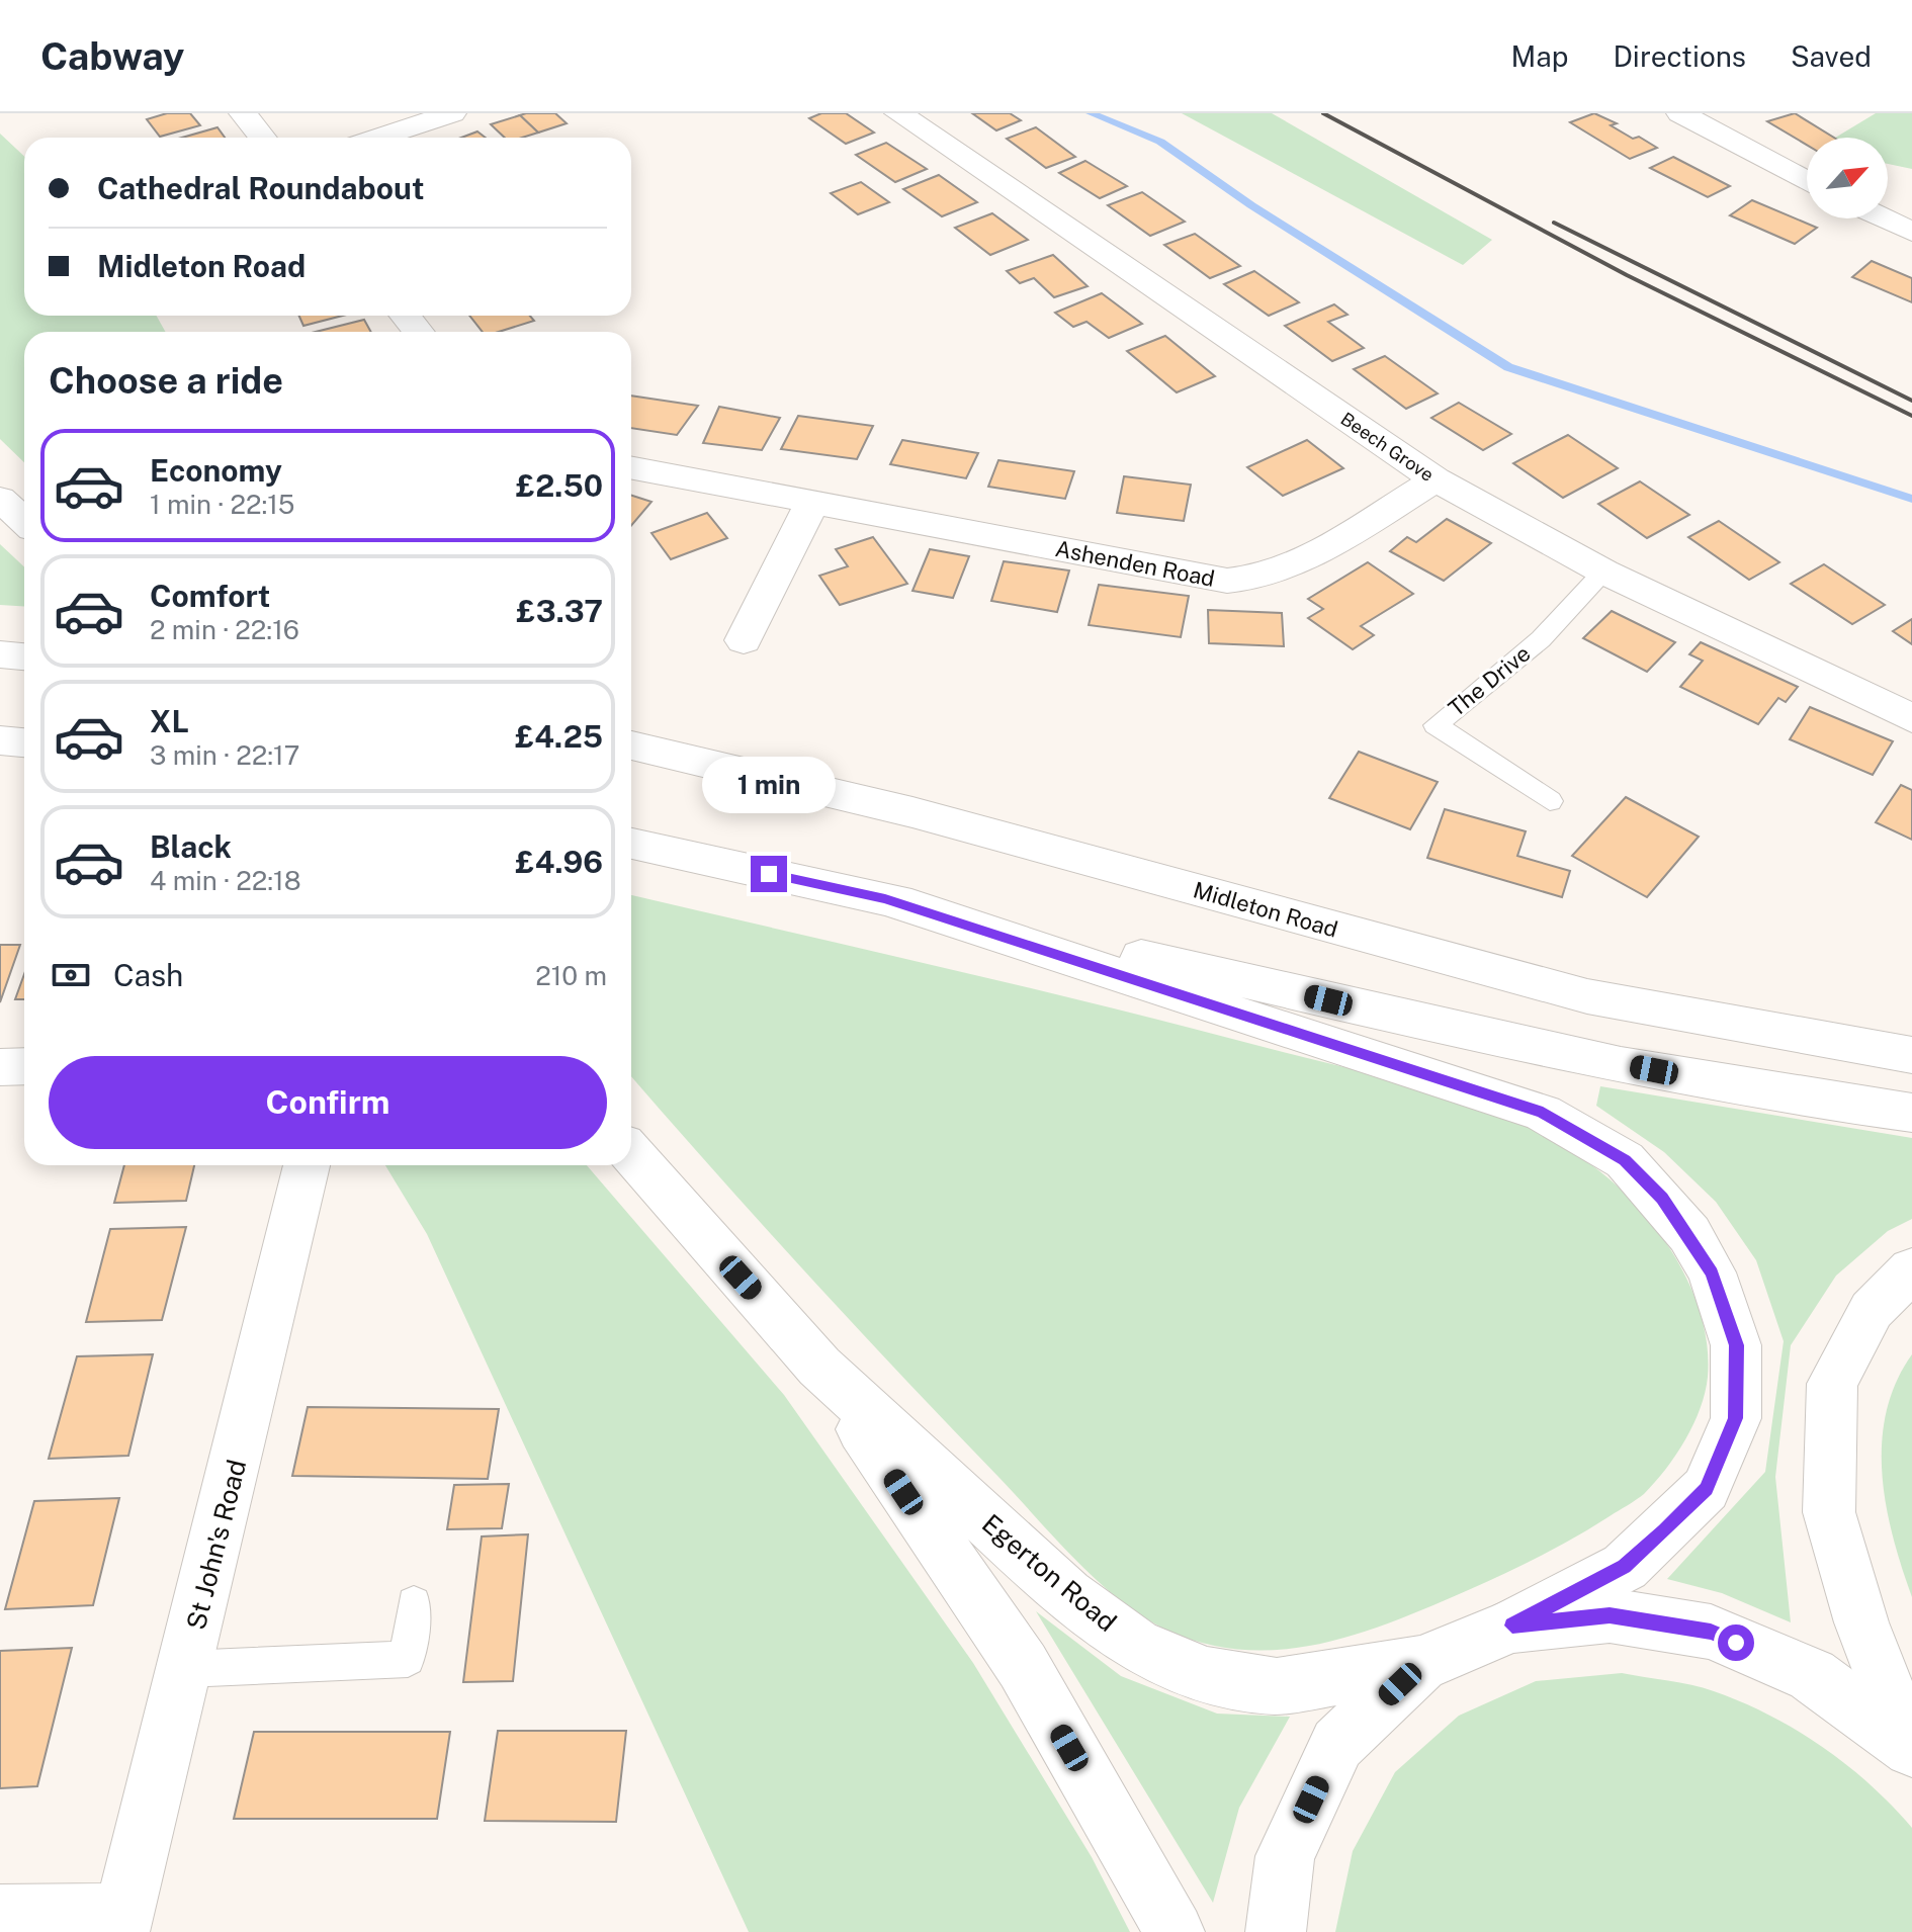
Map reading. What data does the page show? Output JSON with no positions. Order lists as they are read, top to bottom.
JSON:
{
  "streets": {
    "main road": [
      "Beech Grove",
      "Ashenden Road",
      "Midleton Road",
      "St John's Road",
      "Egerton Road"
    ],
    "lane": ["The Drive"]
  },
  "crossings": [
    ["Beech Grove", "Ashenden Road"],
    ["Beech Grove", "The Drive"]
  ],
  "north": "top right",
  "page": {
    "header": "Cabway",
    "nav": ["Map", "Directions", "Saved"],
    "banner": ["Cathedral Roundabout", "Midleton Road"],
    "heading": "Choose a ride",
    "list": [
      {
        "name": "Economy",
        "note": "1 min · 22:15",
        "value": "£2.50"
      },
      {
        "name": "Comfort",
        "note": "2 min · 22:16",
        "value": "£3.37"
      },
      {
        "name": "XL",
        "note": "3 min · 22:17",
        "value": "£4.25"
      },
      {
        "name": "Black",
        "note": "4 min · 22:18",
        "value": "£4.96"
      }
    ],
    "bubble": "1 min",
    "pay": ["Cash", "210 m"],
    "buttons": "Confirm"
  }
}
